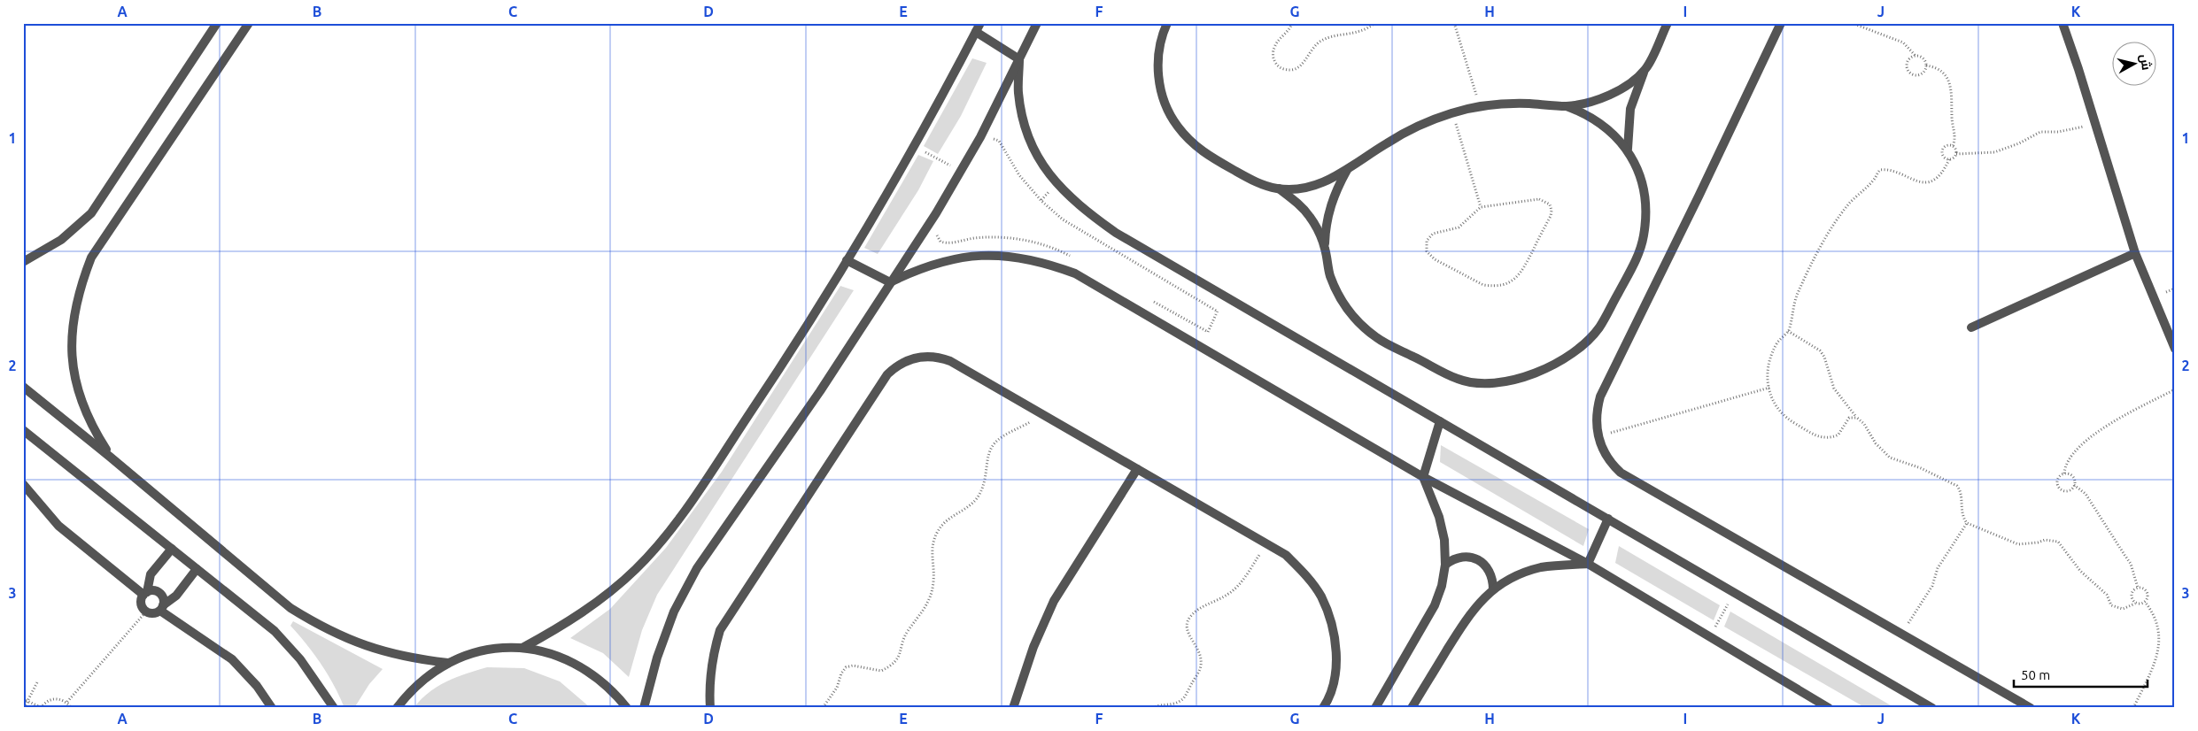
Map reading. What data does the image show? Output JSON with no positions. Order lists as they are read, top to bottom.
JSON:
{
  "scale_bar": "50 m",
  "north": "right",
  "grid": {
    "columns": [
      "A",
      "B",
      "C",
      "D",
      "E",
      "F",
      "G",
      "H",
      "I",
      "J",
      "K"
    ],
    "rows": ["1", "2", "3"]
  }
}
